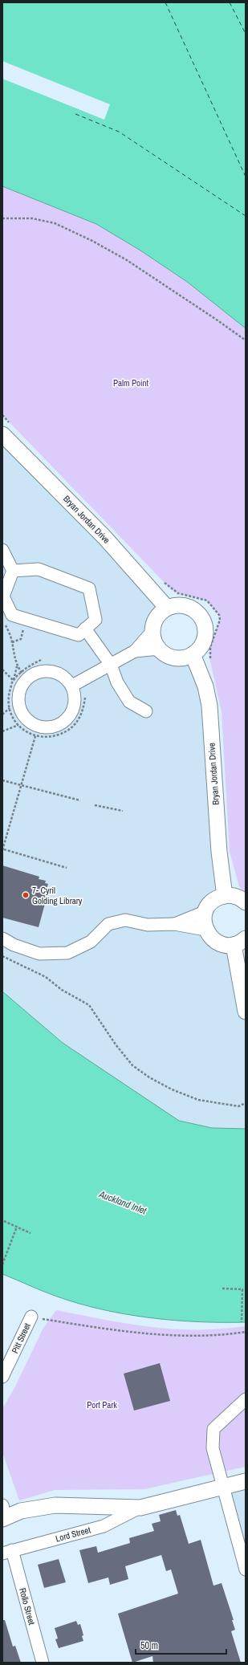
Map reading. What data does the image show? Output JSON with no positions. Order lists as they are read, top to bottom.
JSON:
{
  "streets": {
    "main road": ["Bryan Jordan Drive", "Lord Street"],
    "street": ["Pitt Street", "Rollo Street"]
  },
  "crossings": [
    ["Lord Street", "Rollo Street"]
  ],
  "water": ["Auckland Inlet"],
  "parks": ["Palm Point", "Port Park"],
  "places": ["7- Cyril Golding Library"],
  "scale_bar": "50 m"
}
